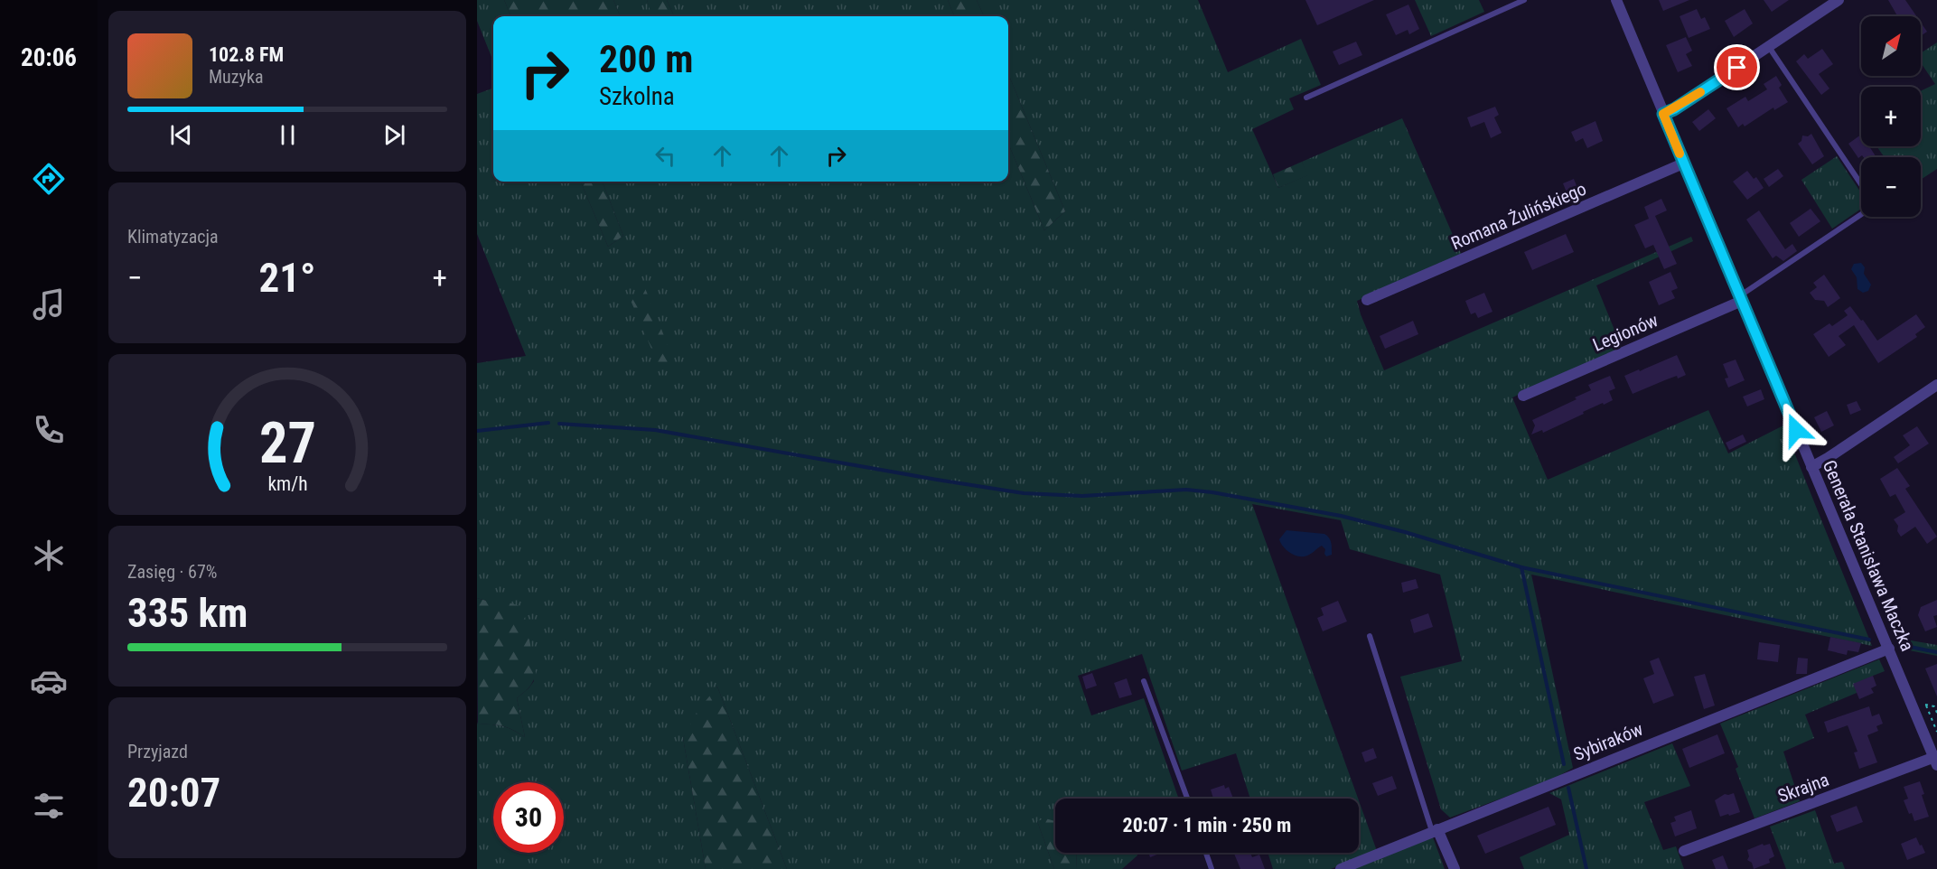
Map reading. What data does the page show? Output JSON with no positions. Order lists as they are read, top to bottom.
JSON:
{
  "streets": {
    "street": [
      "Romana Żulińskiego",
      "Legionów",
      "Generała Stanisława Maczka",
      "Sybiraków",
      "Skrajna"
    ]
  },
  "crossings": [
    ["Romana Żulińskiego", "Generała Stanisława Maczka"],
    ["Legionów", "Generała Stanisława Maczka"],
    ["Generała Stanisława Maczka", "Sybiraków"],
    ["Generała Stanisława Maczka", "Skrajna"]
  ],
  "north": "top right",
  "page": {
    "tabs": "20:06",
    "map_buttons": ["+", "−"],
    "turn": ["200 m", "Szkolna"],
    "song": ["102.8 FM", "Muzyka"],
    "tile": [
      "Klimatyzacja",
      ["Zasięg · 67%", "335 km"],
      ["Przyjazd", "20:07"]
    ],
    "heat": ["−", "21°", "+"],
    "limit": "30",
    "trip": "20:07 · 1 min · 250 m",
    "gauge": ["27", "km/h"]
  }
}
